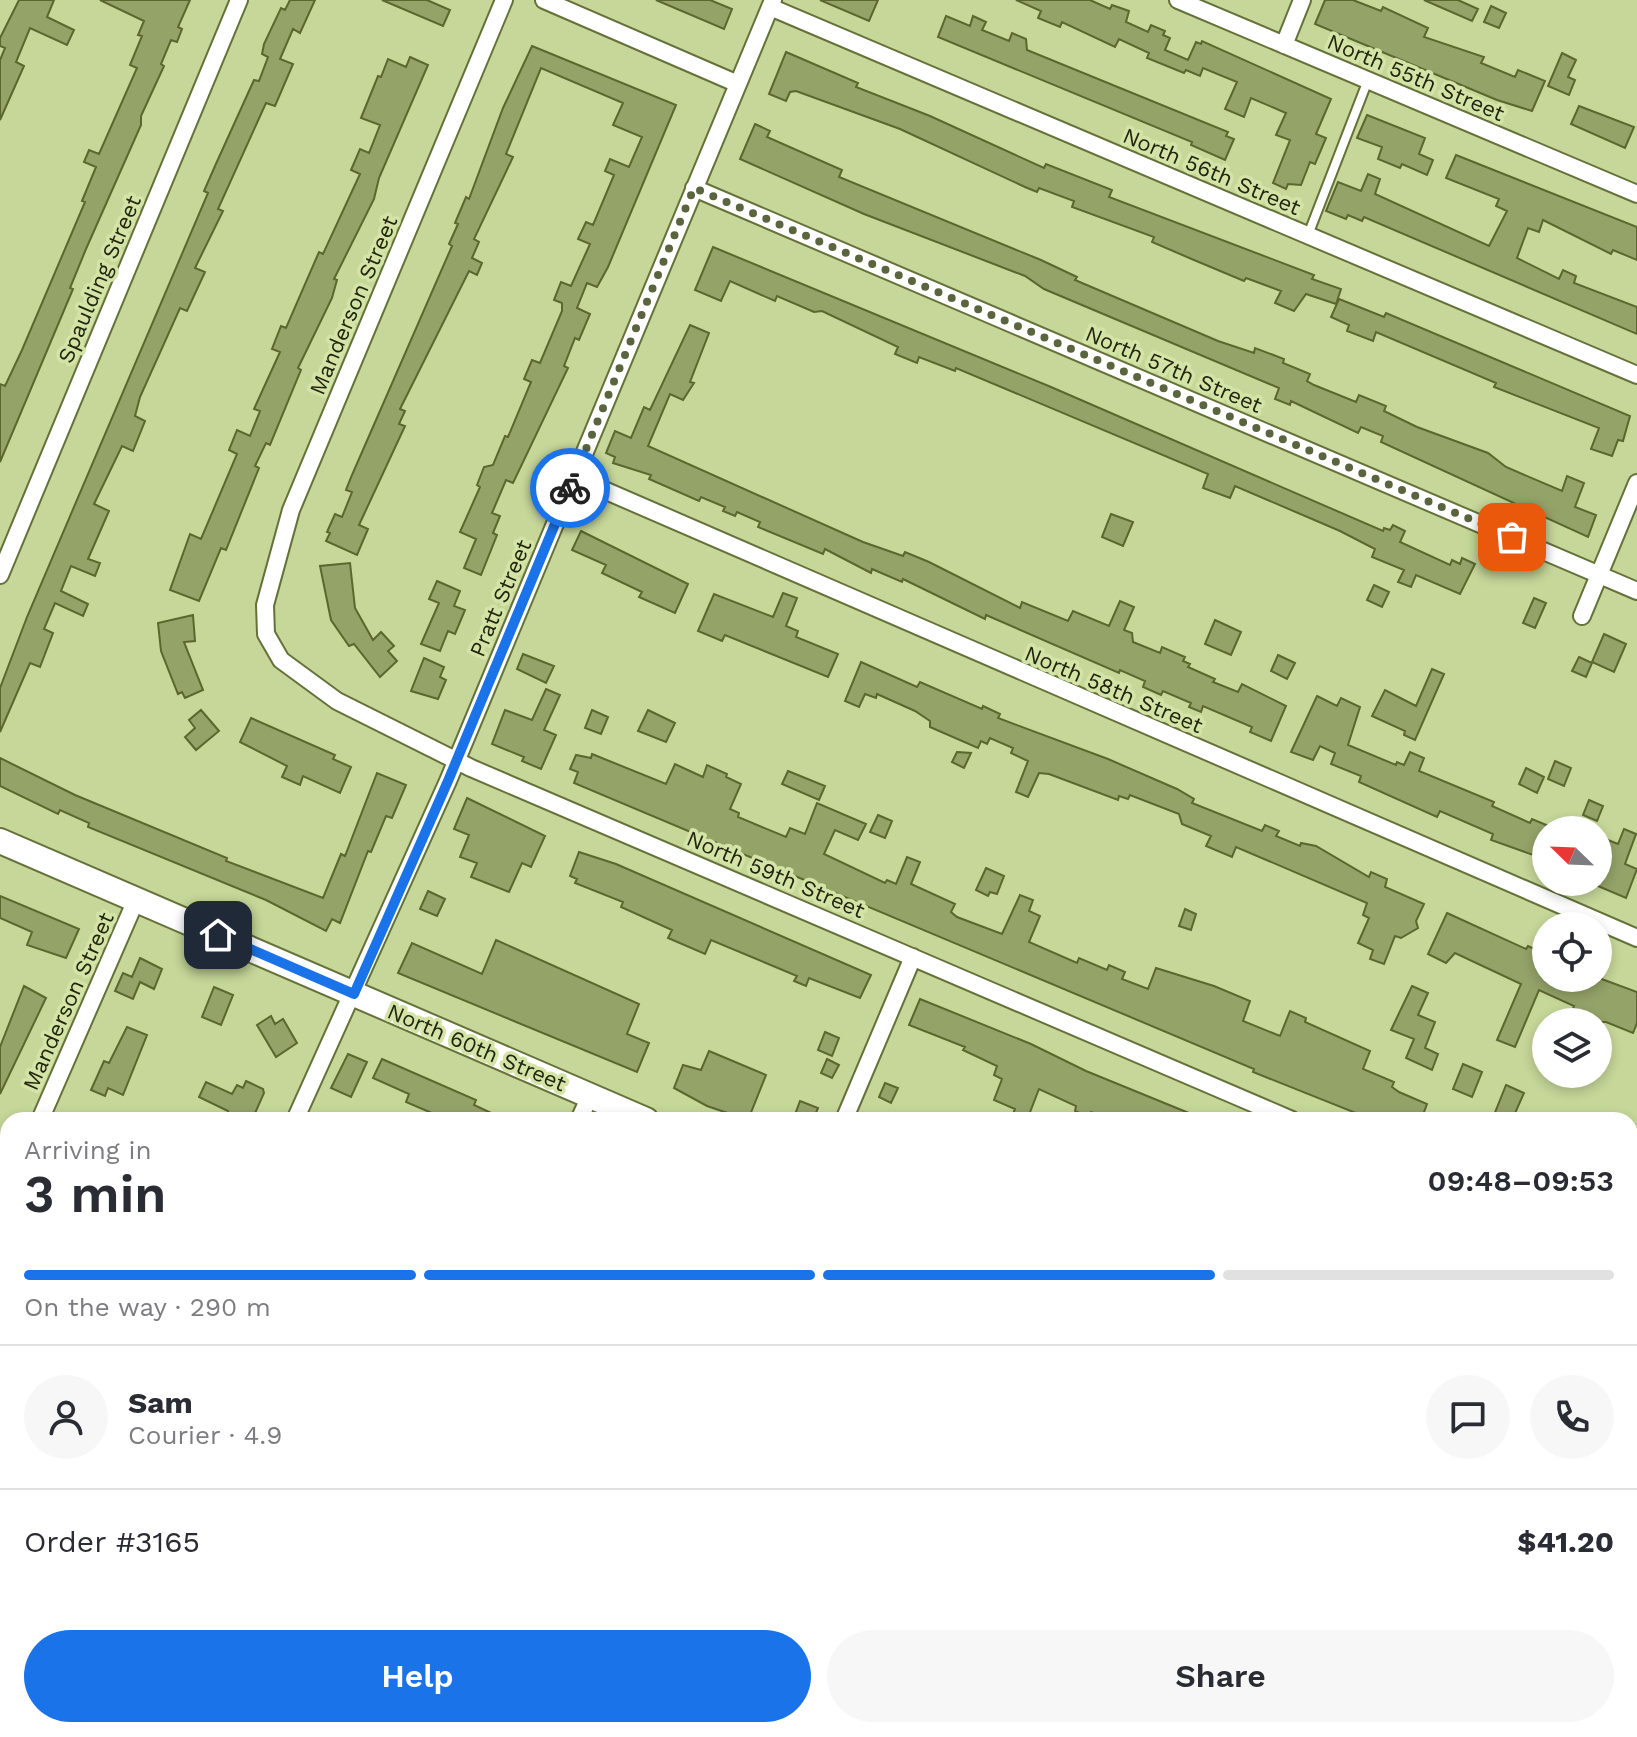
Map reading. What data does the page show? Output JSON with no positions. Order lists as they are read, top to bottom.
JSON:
{
  "streets": {
    "main road": ["North 60th Street"],
    "street": [
      "North 55th Street",
      "North 56th Street",
      "Spaulding Street",
      "Manderson Street",
      "North 57th Street",
      "Pratt Street",
      "North 58th Street",
      "North 59th Street"
    ]
  },
  "crossings": [
    ["North 56th Street", "Pratt Street"],
    ["Manderson Street", "North 59th Street"],
    ["Manderson Street", "North 60th Street"],
    ["North 57th Street", "Pratt Street"],
    ["Pratt Street", "North 58th Street"],
    ["Pratt Street", "North 59th Street"],
    ["Pratt Street", "North 60th Street"]
  ],
  "north": "top left",
  "page": {
    "heading": ["3 min", "Arriving in", "09:48–09:53"],
    "panel": [
      "Sam",
      "Courier · 4.9",
      "Order #3165",
      "$41.20"
    ],
    "bar": "On the way · 290 m",
    "buttons": ["Help", "Share"]
  }
}
